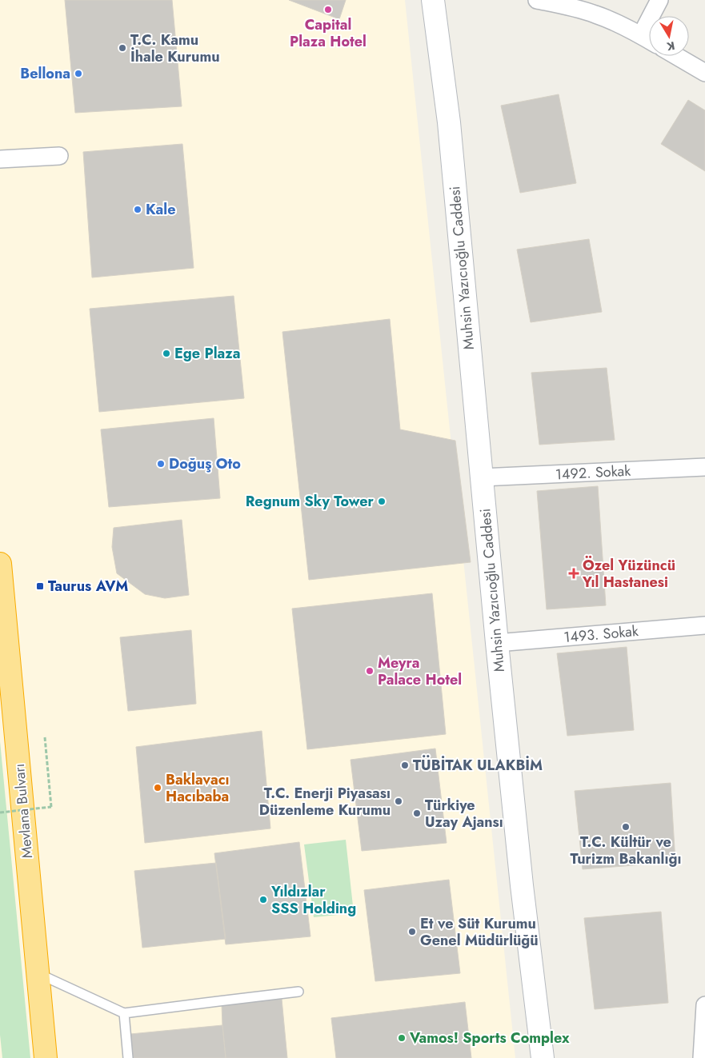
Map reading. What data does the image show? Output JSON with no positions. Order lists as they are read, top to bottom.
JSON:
{
  "streets": {
    "highway": ["Mevlana Bulvarı"],
    "main road": ["Muhsin Yazıcıoğlu Caddesi"],
    "street": ["1492. Sokak", "1493. Sokak"]
  },
  "crossings": [
    ["Muhsin Yazıcıoğlu Caddesi", "1492. Sokak"],
    ["Muhsin Yazıcıoğlu Caddesi", "1493. Sokak"]
  ],
  "places": {
    "other": [
      "Capital Plaza Hotel",
      "T.C. Kamu İhale Kurumu",
      "Bellona",
      "Kale",
      "Ege Plaza",
      "Doğuş Oto",
      "Regnum Sky Tower",
      "Meyra Palace Hotel",
      "TÜBİTAK ULAKBİM",
      "Baklavacı Hacıbaba",
      "T.C. Enerji Piyasası Düzenleme Kurumu",
      "Türkiye Uzay Ajansı",
      "T.C. Kültür ve Turizm Bakanlığı",
      "Yıldızlar SSS Holding",
      "Et ve Süt Kurumu Genel Müdürlüğü",
      "Vamos! Sports Complex"
    ],
    "health": ["Özel Yüzüncü Yıl Hastanesi"],
    "transit": ["Taurus AVM"]
  },
  "north": "bottom"
}
